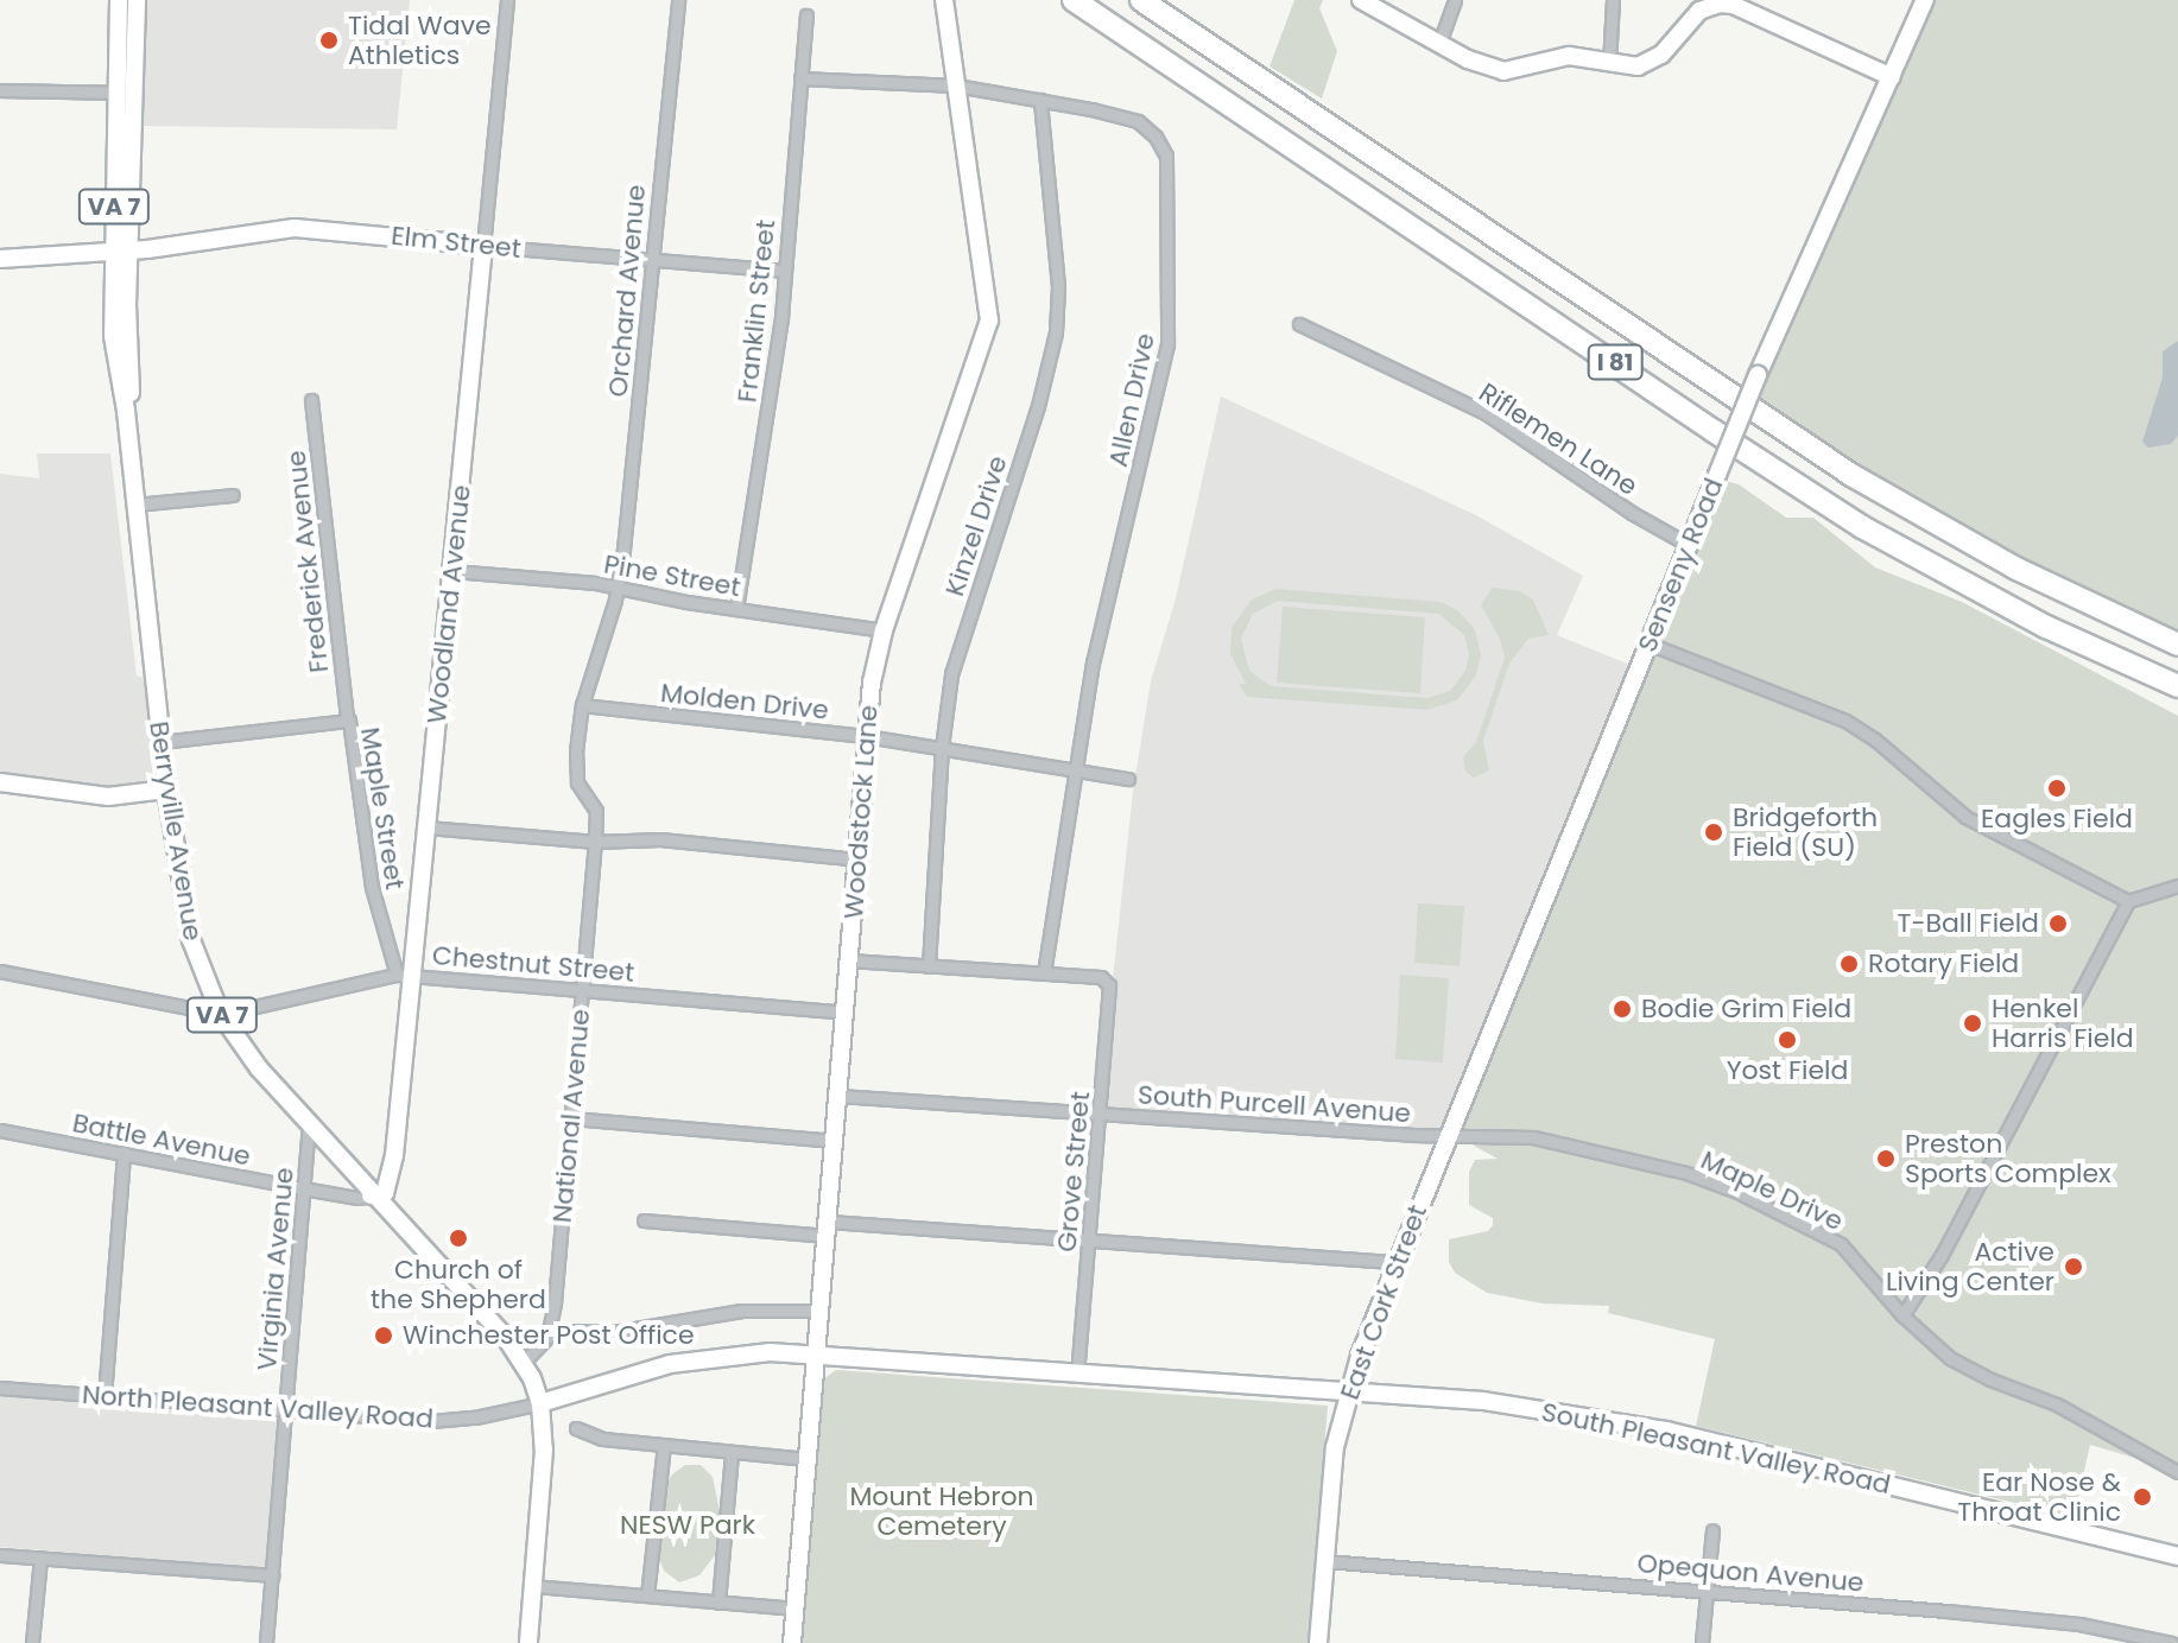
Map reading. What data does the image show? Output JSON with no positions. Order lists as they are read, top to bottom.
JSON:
{
  "streets": {
    "highway": ["I 81"],
    "main road": [
      "VA 7",
      "Elm Street",
      "Senseny Road",
      "Woodland Avenue",
      "Woodstock Lane",
      "Berryville Avenue",
      "East Cork Street",
      "North Pleasant Valley Road",
      "South Pleasant Valley Road"
    ],
    "street": [
      "Orchard Avenue",
      "Franklin Street",
      "Allen Drive",
      "Riflemen Lane",
      "Kinzel Drive",
      "Frederick Avenue",
      "Pine Street",
      "Molden Drive",
      "Maple Street",
      "Chestnut Street",
      "South Purcell Avenue",
      "National Avenue",
      "Battle Avenue",
      "Grove Street",
      "Maple Drive",
      "Virginia Avenue",
      "Opequon Avenue"
    ]
  },
  "crossings": [
    ["VA 7", "Berryville Avenue"],
    ["VA 7", "North Pleasant Valley Road"],
    ["Elm Street", "Orchard Avenue"],
    ["Elm Street", "Franklin Street"],
    ["Elm Street", "Woodland Avenue"],
    ["Elm Street", "Berryville Avenue"],
    ["Orchard Avenue", "Pine Street"],
    ["Orchard Avenue", "National Avenue"],
    ["Franklin Street", "Allen Drive"],
    ["Franklin Street", "Pine Street"],
    ["Allen Drive", "Kinzel Drive"],
    ["Allen Drive", "Molden Drive"],
    ["Allen Drive", "Woodstock Lane"],
    ["Allen Drive", "Grove Street"],
    ["Riflemen Lane", "Senseny Road"],
    ["Kinzel Drive", "Molden Drive"],
    ["Frederick Avenue", "Maple Street"],
    ["Senseny Road", "South Purcell Avenue"],
    ["Senseny Road", "Maple Drive"],
    ["Senseny Road", "East Cork Street"],
    ["Pine Street", "Woodland Avenue"],
    ["Pine Street", "Woodstock Lane"],
    ["Pine Street", "National Avenue"],
    ["Woodland Avenue", "Maple Street"],
    ["Woodland Avenue", "Berryville Avenue"],
    ["Woodland Avenue", "Chestnut Street"],
    ["Woodland Avenue", "Battle Avenue"],
    ["Molden Drive", "Woodstock Lane"],
    ["Molden Drive", "National Avenue"],
    ["Maple Street", "Woodstock Lane"],
    ["Maple Street", "Berryville Avenue"],
    ["Maple Street", "Chestnut Street"],
    ["Maple Street", "National Avenue"],
    ["Woodstock Lane", "Chestnut Street"],
    ["Woodstock Lane", "South Purcell Avenue"],
    ["Woodstock Lane", "North Pleasant Valley Road"],
    ["Berryville Avenue", "Chestnut Street"],
    ["Berryville Avenue", "Battle Avenue"],
    ["Berryville Avenue", "Virginia Avenue"],
    ["Chestnut Street", "National Avenue"],
    ["South Purcell Avenue", "Grove Street"],
    ["South Purcell Avenue", "Maple Drive"],
    ["South Purcell Avenue", "East Cork Street"],
    ["Battle Avenue", "Virginia Avenue"],
    ["Grove Street", "North Pleasant Valley Road"],
    ["Grove Street", "South Pleasant Valley Road"],
    ["Maple Drive", "East Cork Street"],
    ["Virginia Avenue", "North Pleasant Valley Road"],
    ["East Cork Street", "South Pleasant Valley Road"],
    ["East Cork Street", "Opequon Avenue"],
    ["North Pleasant Valley Road", "South Pleasant Valley Road"]
  ],
  "parks": ["Mount Hebron Cemetery", "NESW Park"],
  "places": [
    "Tidal Wave Athletics",
    "Eagles Field",
    "Bridgeforth Field (SU)",
    "T-Ball Field",
    "Rotary Field",
    "Bodie Grim Field",
    "Henkel Harris Field",
    "Yost Field",
    "Preston Sports Complex",
    "Church of the Shepherd",
    "Active Living Center",
    "Winchester Post Office",
    "Ear Nose & Throat Clinic"
  ]
}
